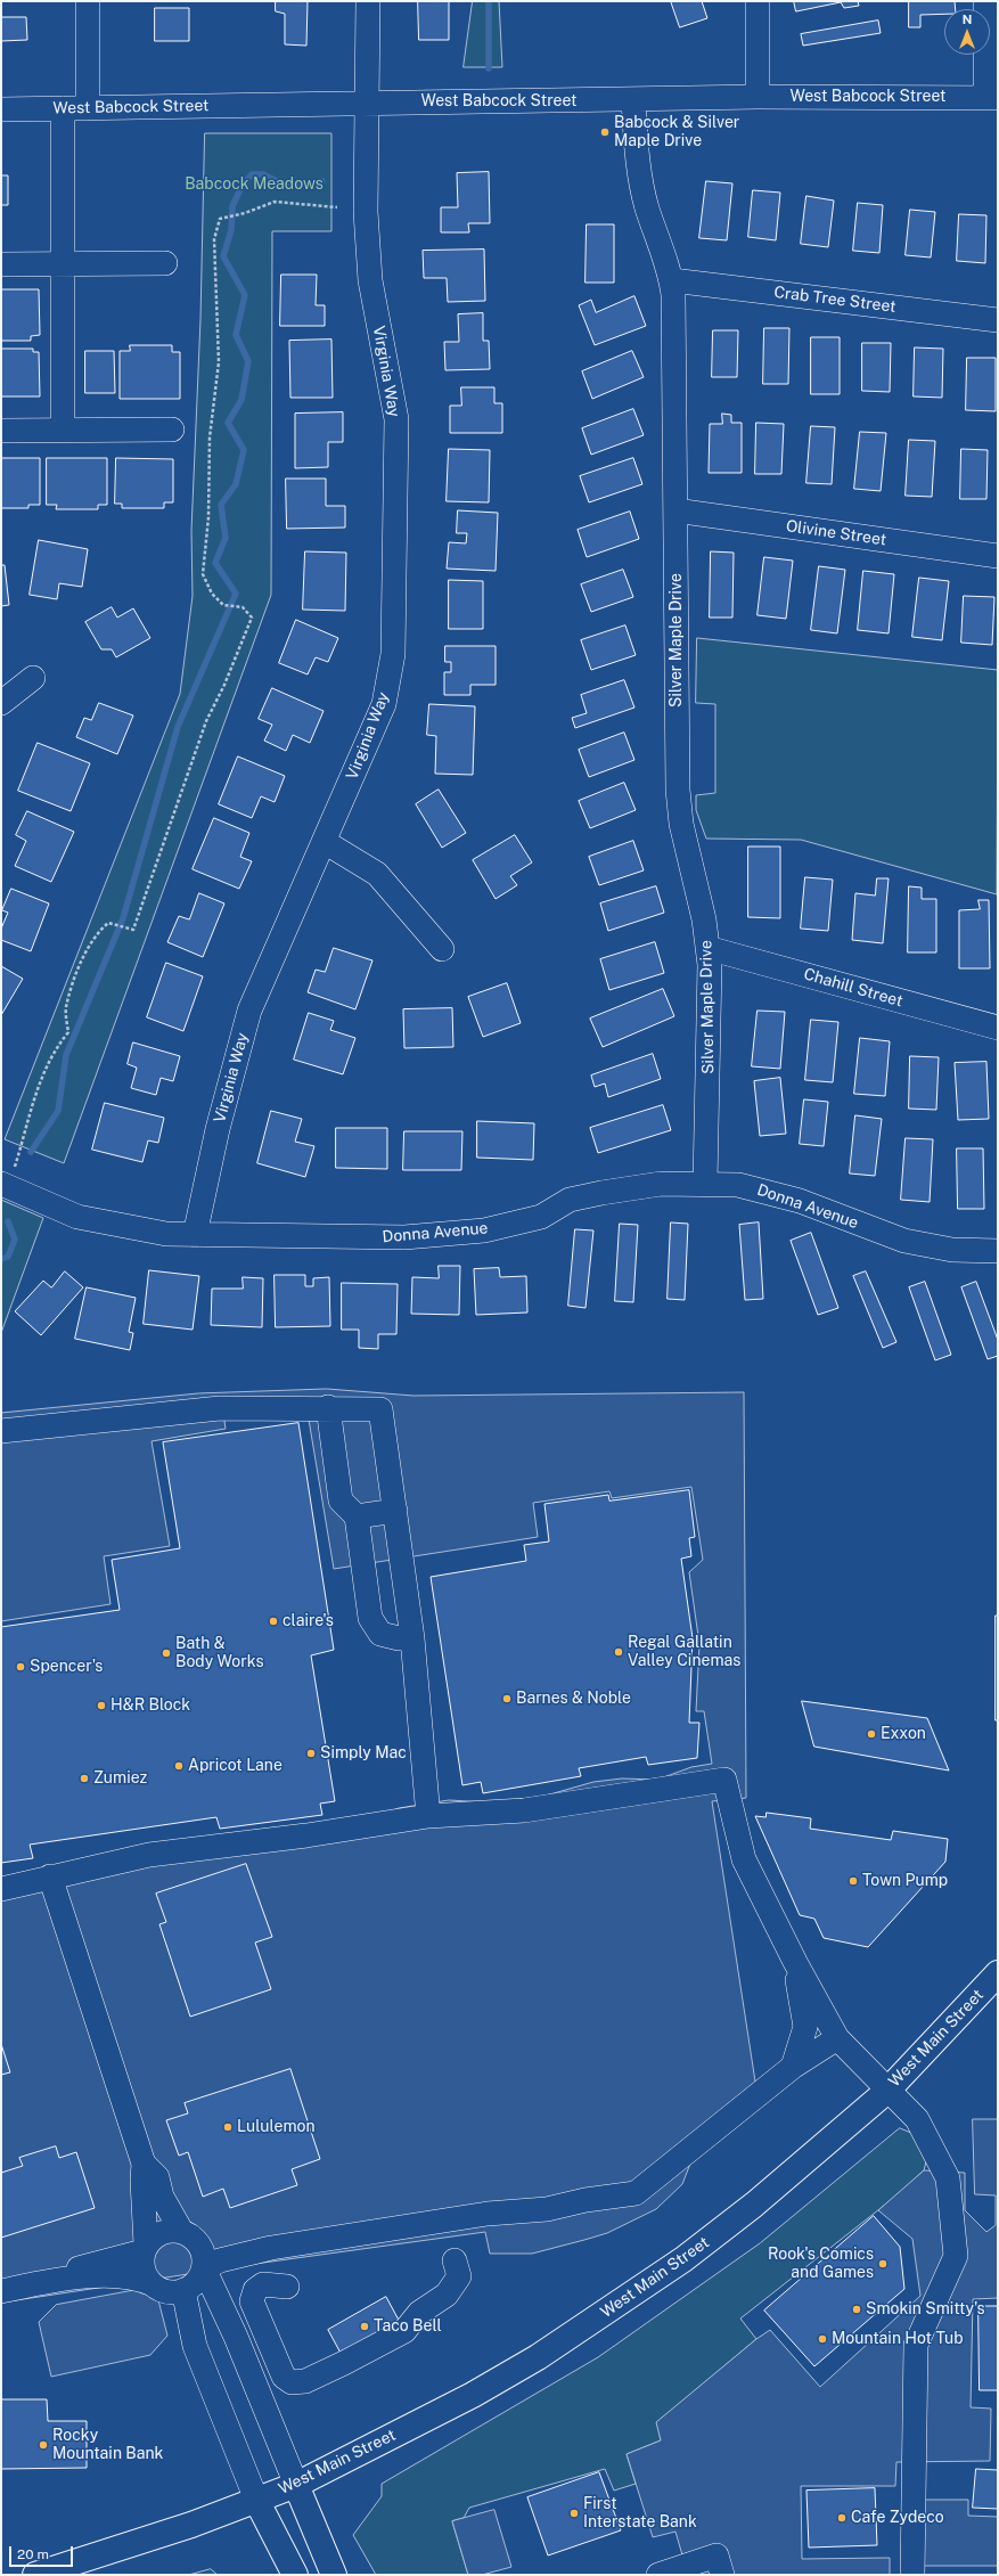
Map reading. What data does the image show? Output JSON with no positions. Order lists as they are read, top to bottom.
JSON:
{
  "streets": {
    "main road": ["West Main Street"],
    "street": [
      "West Babcock Street",
      "Crab Tree Street",
      "Virginia Way",
      "Olivine Street",
      "Silver Maple Drive",
      "Chahill Street",
      "Donna Avenue"
    ]
  },
  "crossings": [
    ["West Babcock Street", "Virginia Way"],
    ["West Babcock Street", "Silver Maple Drive"],
    ["Crab Tree Street", "Silver Maple Drive"],
    ["Virginia Way", "Donna Avenue"],
    ["Olivine Street", "Silver Maple Drive"],
    ["Silver Maple Drive", "Chahill Street"],
    ["Silver Maple Drive", "Donna Avenue"]
  ],
  "parks": ["Babcock Meadows"],
  "places": [
    "Babcock & Silver Maple Drive",
    "claire's",
    "Regal Gallatin Valley Cinemas",
    "Bath & Body Works",
    "Spencer's",
    "Barnes & Noble",
    "H&R Block",
    "Exxon",
    "Simply Mac",
    "Apricot Lane",
    "Zumiez",
    "Town Pump",
    "Lululemon",
    "Rook's Comics and Games",
    "Smokin Smitty's",
    "Taco Bell",
    "Mountain Hot Tub",
    "Rocky Mountain Bank",
    "First Interstate Bank",
    "Cafe Zydeco"
  ],
  "scale_bar": "20 m",
  "north": "top"
}
